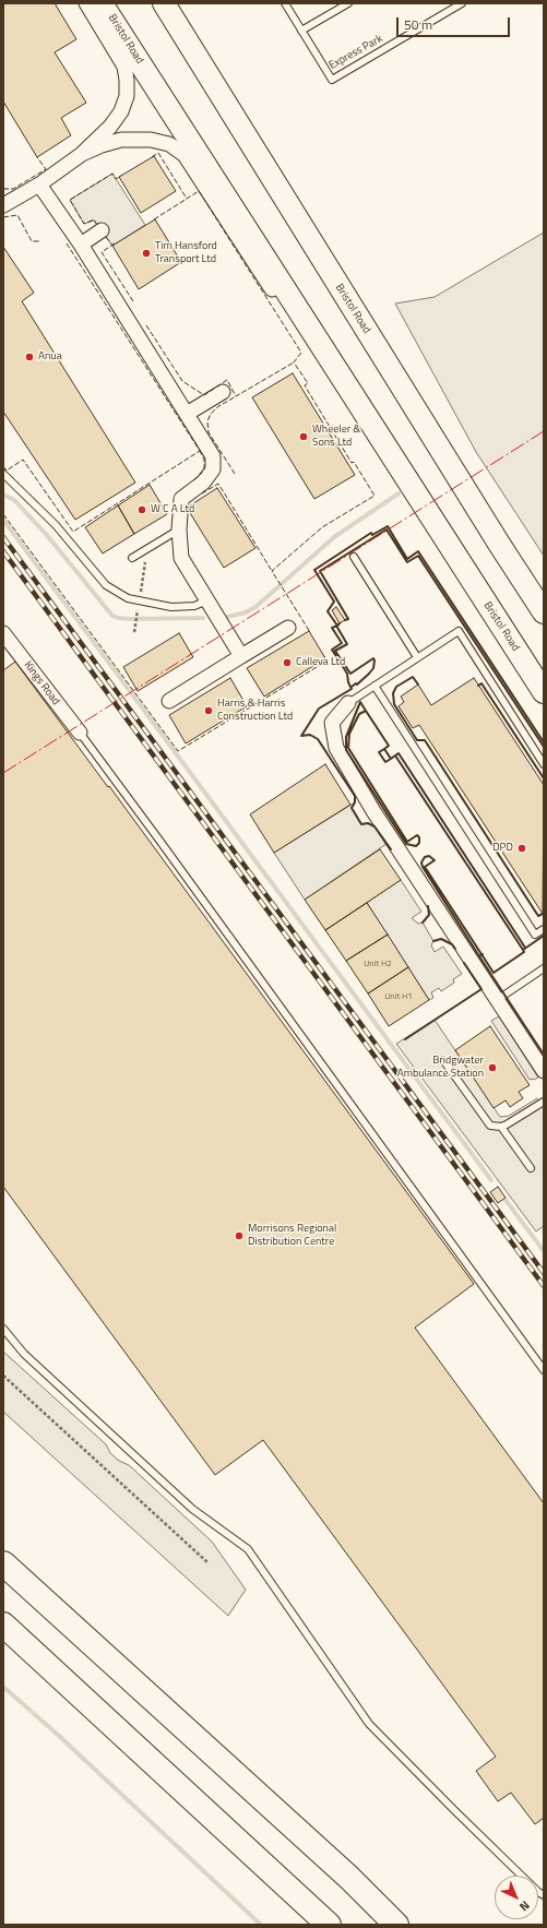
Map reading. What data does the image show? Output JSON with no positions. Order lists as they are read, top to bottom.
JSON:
{
  "streets": {
    "main road": ["Bristol Road"],
    "street": ["Kings Road"],
    "lane": ["Express Park"]
  },
  "places": [
    "Tim Hansford Transport Ltd",
    "Anua",
    "Wheeler & Sons Ltd",
    "W C A Ltd",
    "Calleva Ltd",
    "Harris & Harris Construction Ltd",
    "DPD",
    "Bridgwater Ambulance Station",
    "Morrisons Regional Distribution Centre"
  ],
  "house_numbers": ["Unit H2", "Unit H1"],
  "scale_bar": "50 m",
  "north": "bottom right"
}
